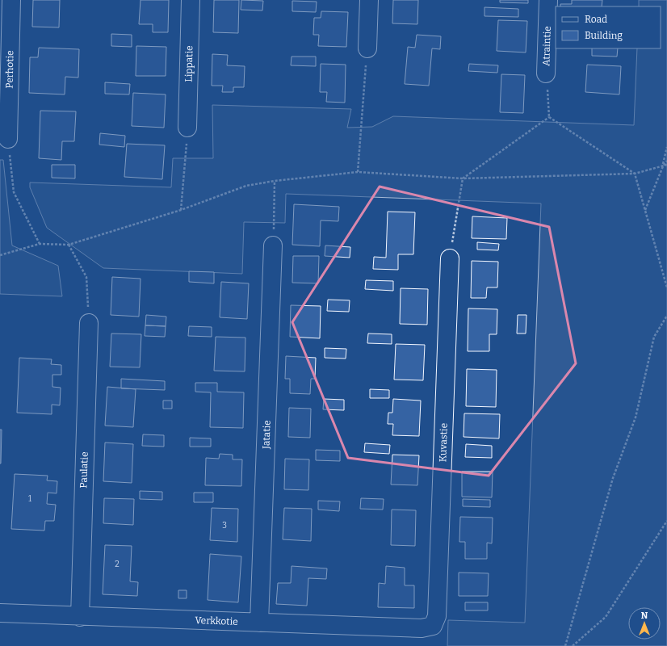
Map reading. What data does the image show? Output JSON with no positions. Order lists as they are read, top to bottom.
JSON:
{
  "streets": {
    "street": [
      "Atraintie",
      "Lippatie",
      "Perhotie",
      "Jatatie",
      "Kuvastie",
      "Paulatie",
      "Verkkotie"
    ]
  },
  "crossings": [
    ["Jatatie", "Verkkotie"],
    ["Kuvastie", "Verkkotie"],
    ["Paulatie", "Verkkotie"]
  ],
  "house_numbers": ["1", "3", "2"],
  "legend": ["Road", "Building"],
  "north": "top"
}
